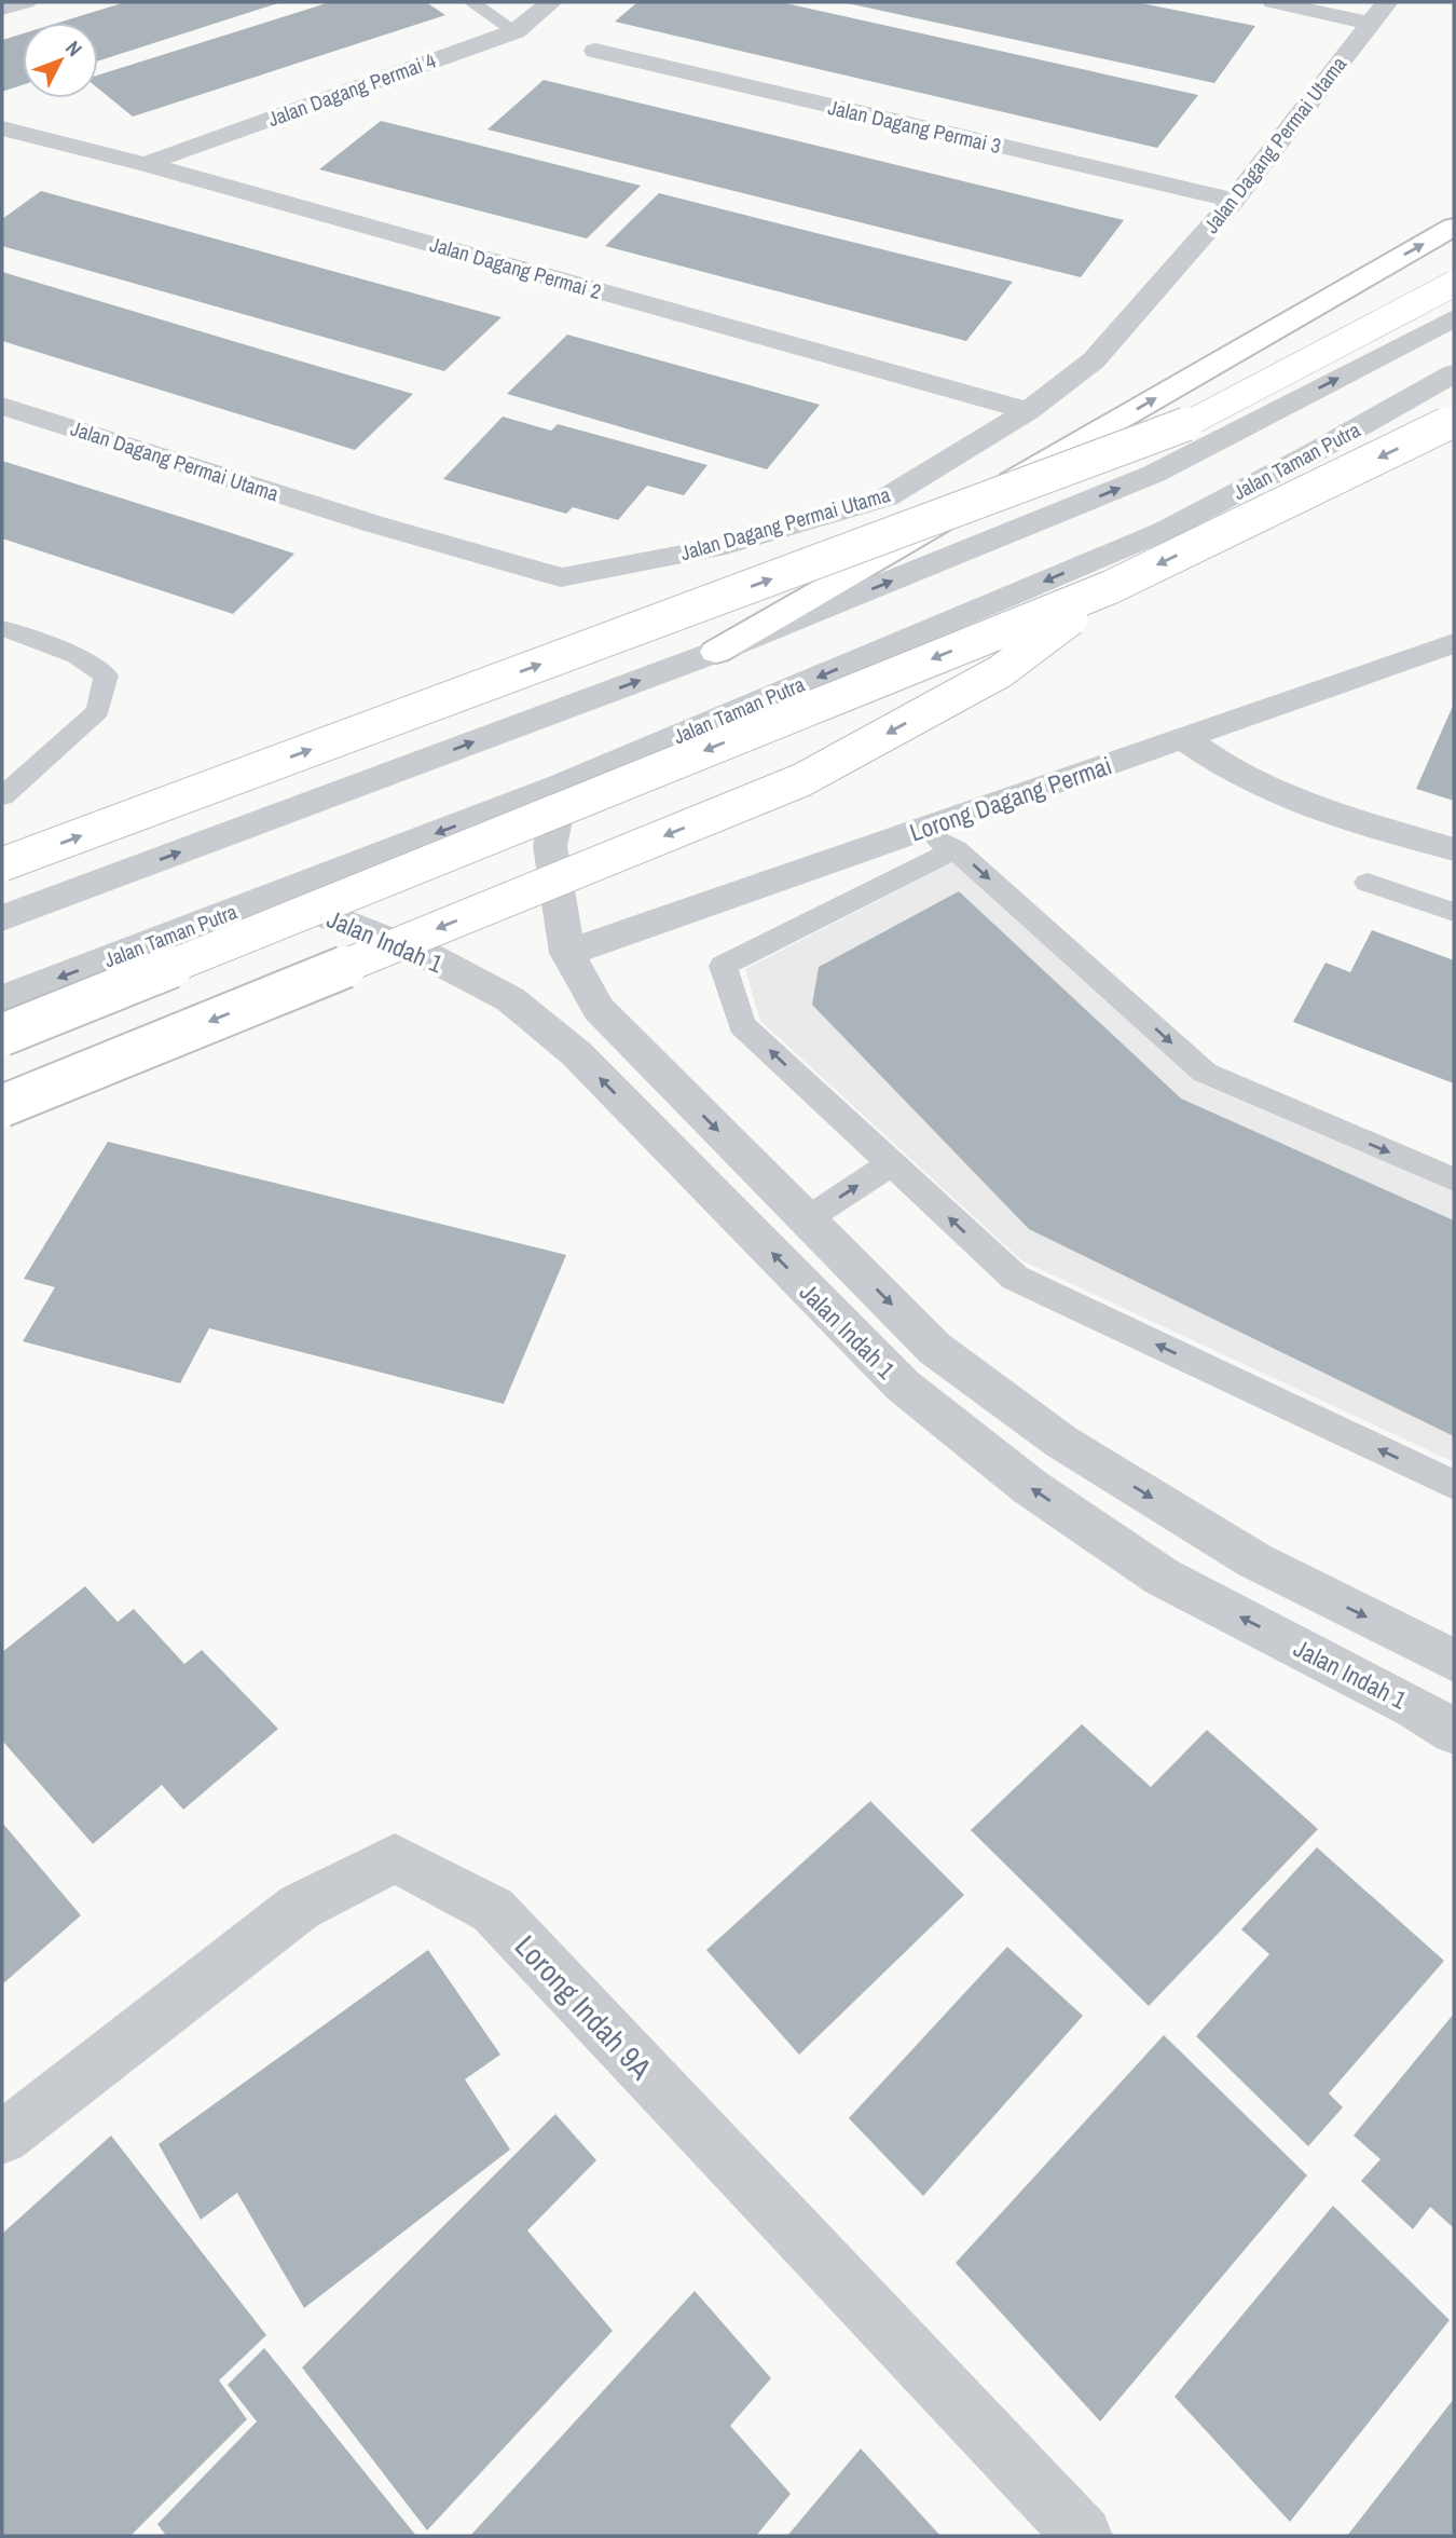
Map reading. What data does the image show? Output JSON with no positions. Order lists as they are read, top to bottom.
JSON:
{
  "streets": {
    "street": [
      "Jalan Dagang Permai 4",
      "Jalan Dagang Permai 3",
      "Jalan Dagang Permai Utama",
      "Jalan Dagang Permai 2",
      "Jalan Taman Putra",
      "Lorong Dagang Permai",
      "Jalan Indah 1",
      "Lorong Indah 9A"
    ]
  },
  "crossings": [
    ["Jalan Dagang Permai 4", "Jalan Dagang Permai 2"],
    ["Jalan Dagang Permai 3", "Jalan Dagang Permai Utama"],
    ["Jalan Dagang Permai Utama", "Jalan Dagang Permai 2"],
    ["Jalan Taman Putra", "Jalan Indah 1"],
    ["Lorong Dagang Permai", "Jalan Indah 1"]
  ],
  "north": "top right"
}
